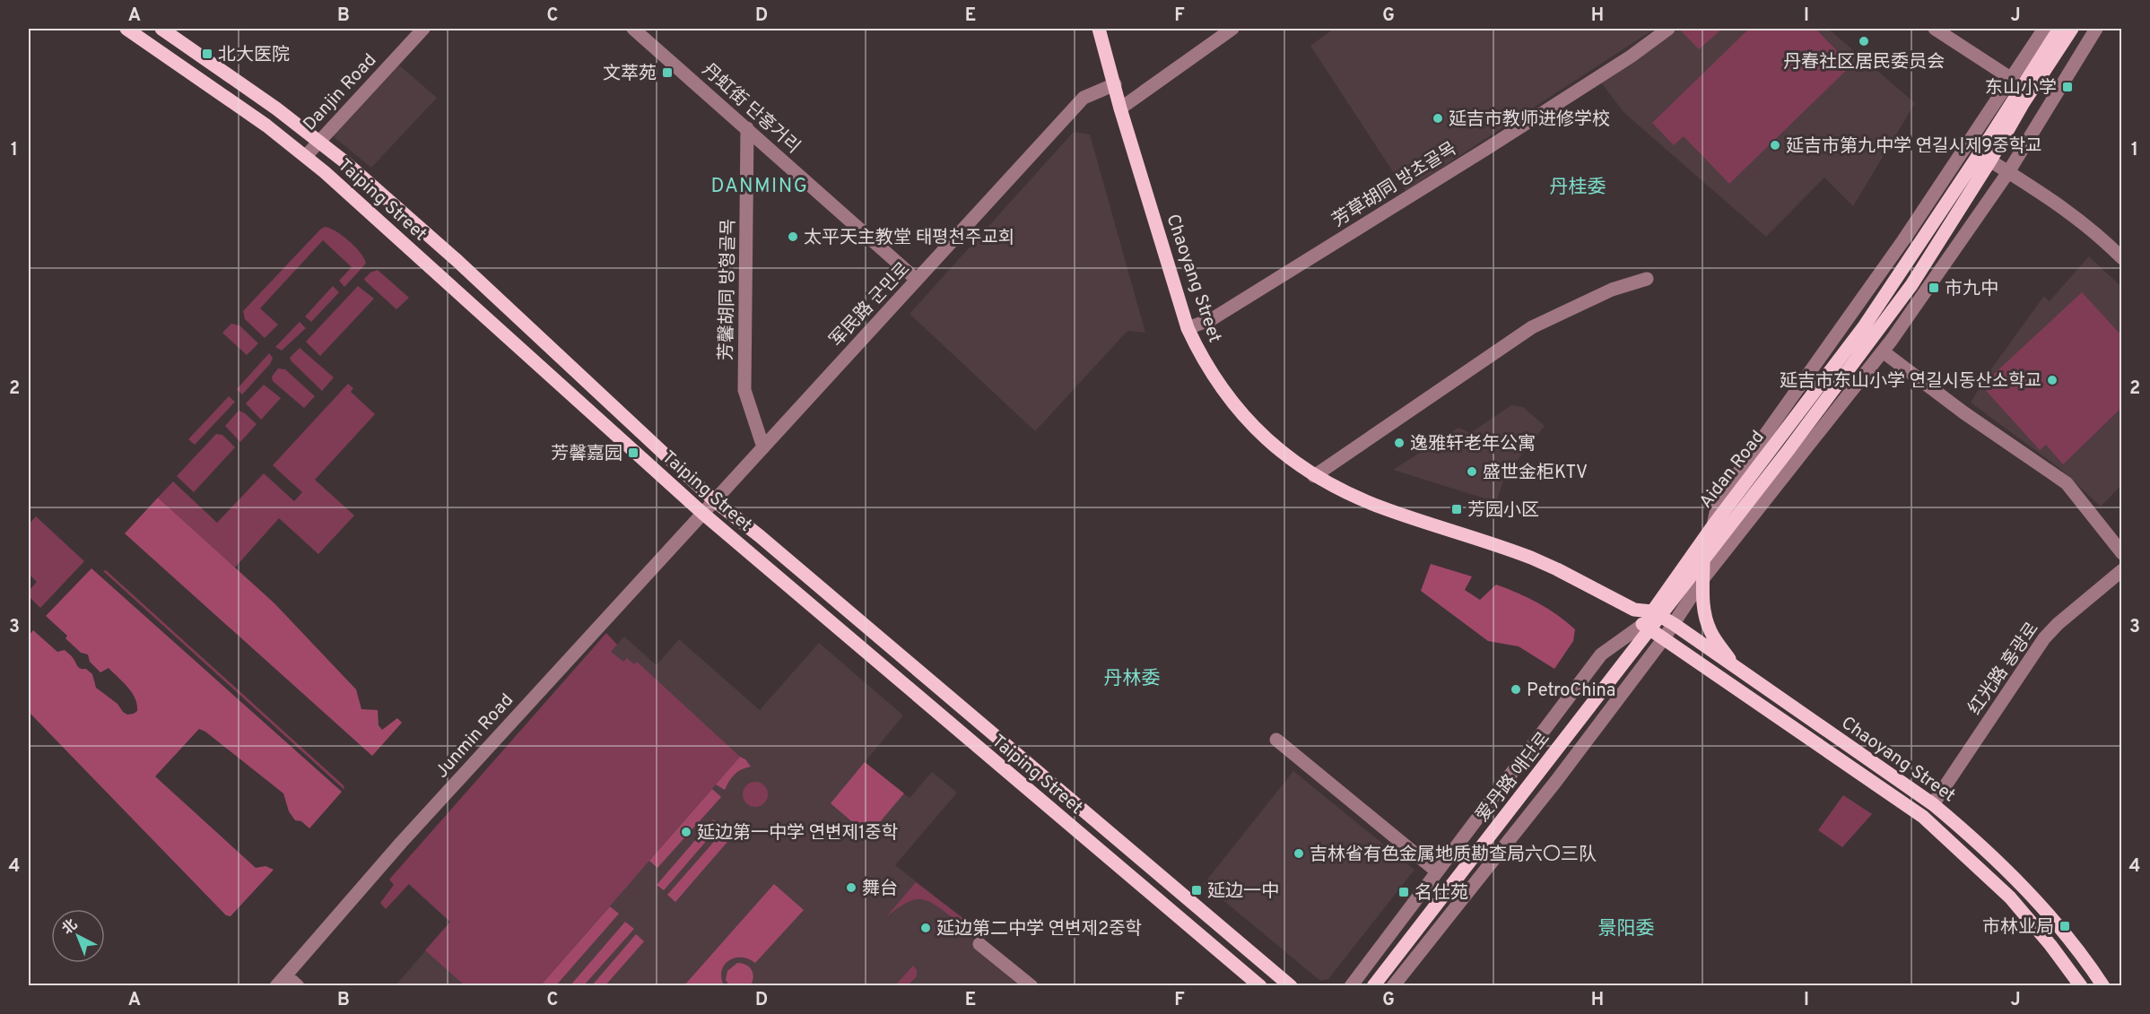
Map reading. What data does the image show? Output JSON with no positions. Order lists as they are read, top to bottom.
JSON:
{
  "streets": {
    "main road": [
      "Taiping Street",
      "Chaoyang Street",
      "Aidan Road",
      "爱丹路 애단로"
    ],
    "street": [
      "Danjin Road",
      "丹虹街 단홍거리",
      "芳草胡同 방초골목",
      "芳馨胡同 방형골목",
      "军民路 군민로",
      "红光路 홍광로",
      "Junmin Road"
    ]
  },
  "crossings": [
    ["Danjin Road", "Taiping Street"],
    ["丹虹街 단홍거리", "芳馨胡同 방형골목"],
    ["丹虹街 단홍거리", "军民路 군민로"],
    ["芳草胡同 방초골목", "Chaoyang Street"],
    ["Taiping Street", "军民路 군민로"],
    ["Taiping Street", "Junmin Road"],
    ["Chaoyang Street", "军民路 군민로"],
    ["Chaoyang Street", "Aidan Road"],
    ["Chaoyang Street", "红光路 홍광로"],
    ["Chaoyang Street", "爱丹路 애단로"],
    ["芳馨胡同 방형골목", "军民路 군민로"],
    ["军民路 군민로", "Junmin Road"],
    ["Aidan Road", "爱丹路 애단로"]
  ],
  "districts": [
    "DANMING",
    "丹桂委",
    "丹林委",
    "景阳委"
  ],
  "places": {
    "other": [
      "丹春社区居民委员会",
      "延吉市教师进修学校",
      "延吉市第九中学 연길시제9중학교",
      "太平天主教堂 태평천주교회",
      "延吉市东山小学 연길시동산소학교",
      "逸雅轩老年公寓",
      "盛世金柜KTV",
      "PetroChina",
      "延边第一中学 연변제1중학",
      "吉林省有色金属地质勘查局六〇三队",
      "舞台",
      "延边第二中学 연변제2중학"
    ],
    "transit": [
      "北大医院",
      "文萃苑",
      "东山小学",
      "市九中",
      "芳馨嘉园",
      "芳园小区",
      "延边一中",
      "名仕苑",
      "市林业局"
    ]
  },
  "north": "top left",
  "grid": {
    "columns": [
      "A",
      "B",
      "C",
      "D",
      "E",
      "F",
      "G",
      "H",
      "I",
      "J"
    ],
    "rows": [
      "1",
      "2",
      "3",
      "4"
    ]
  }
}
